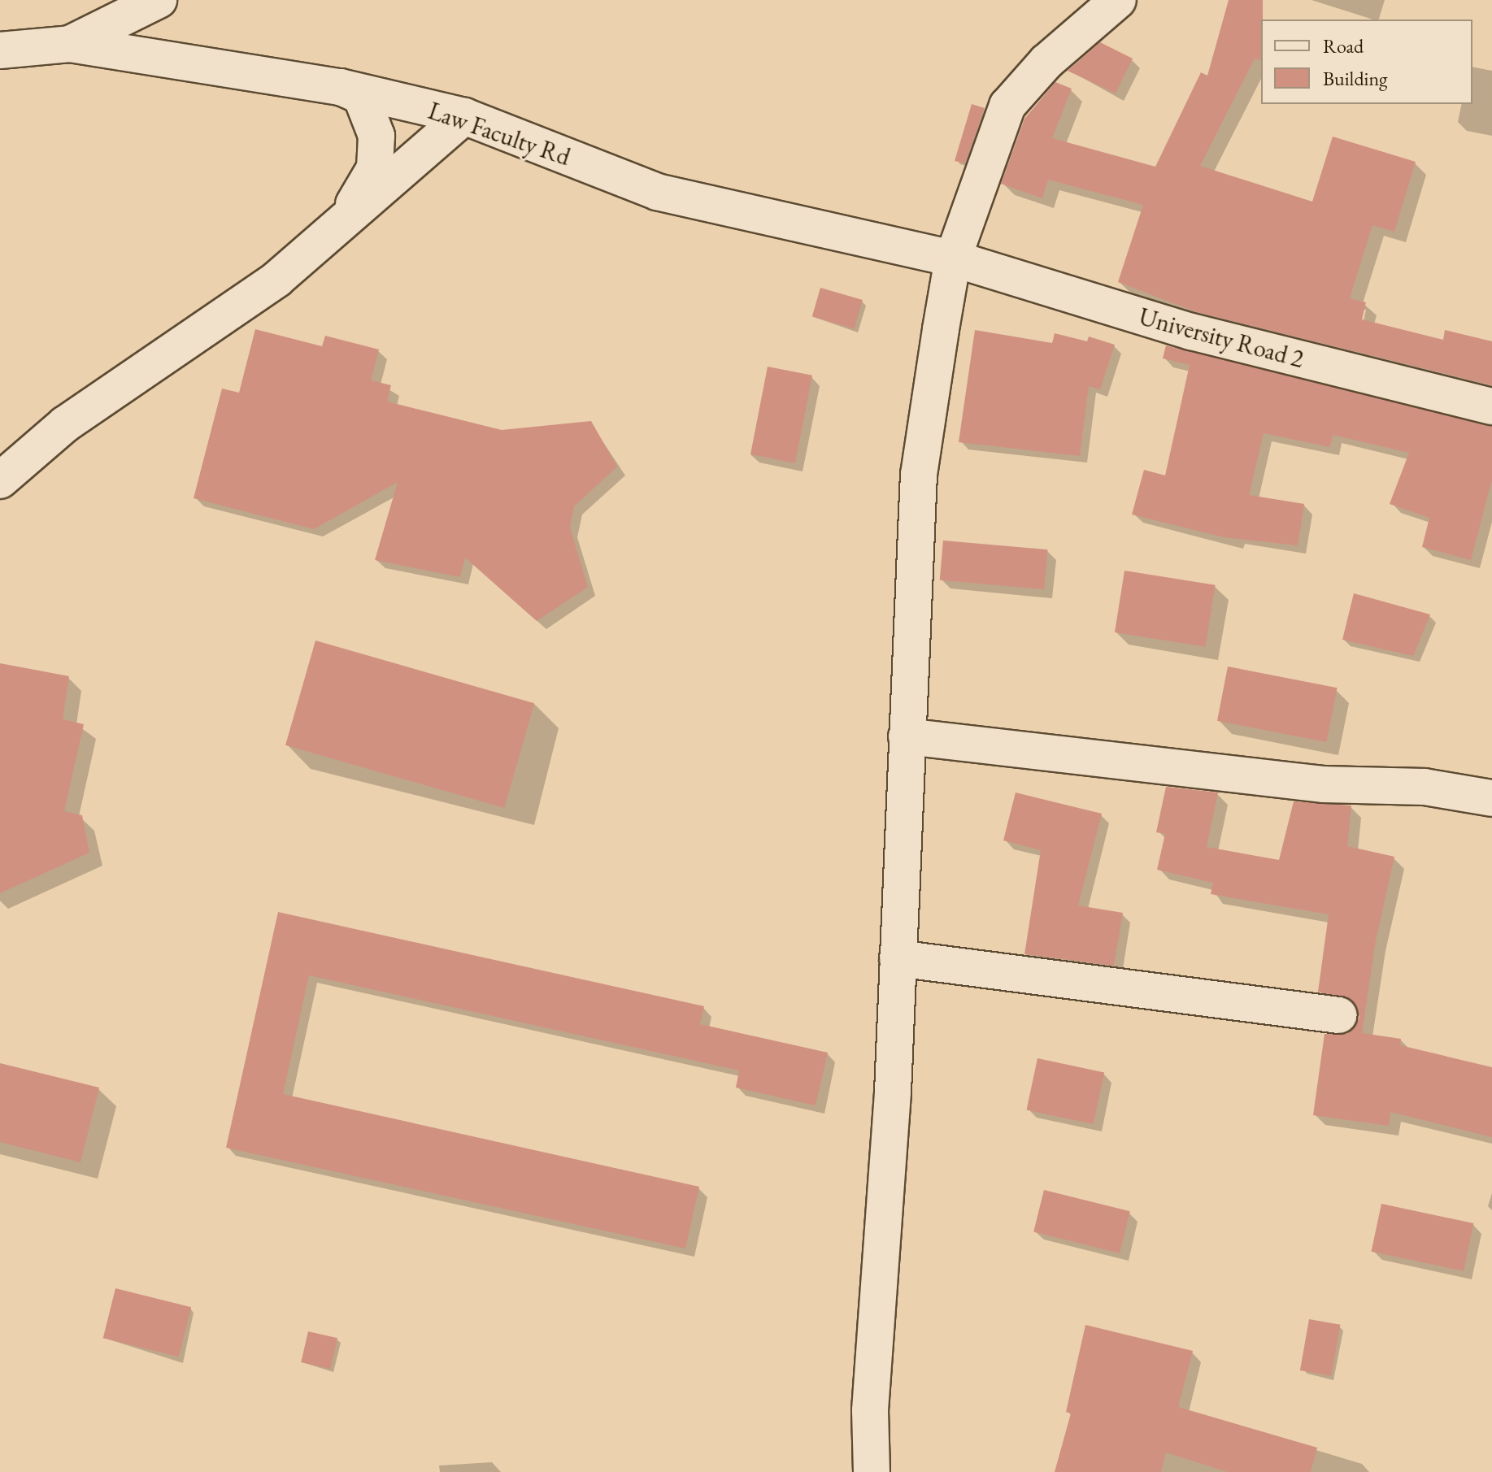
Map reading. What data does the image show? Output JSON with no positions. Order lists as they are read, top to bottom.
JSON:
{
  "streets": {
    "street": ["Law Faculty Rd", "University Road 2"]
  },
  "crossings": [
    ["Law Faculty Rd", "University Road 2"]
  ],
  "legend": ["Road", "Building"]
}
